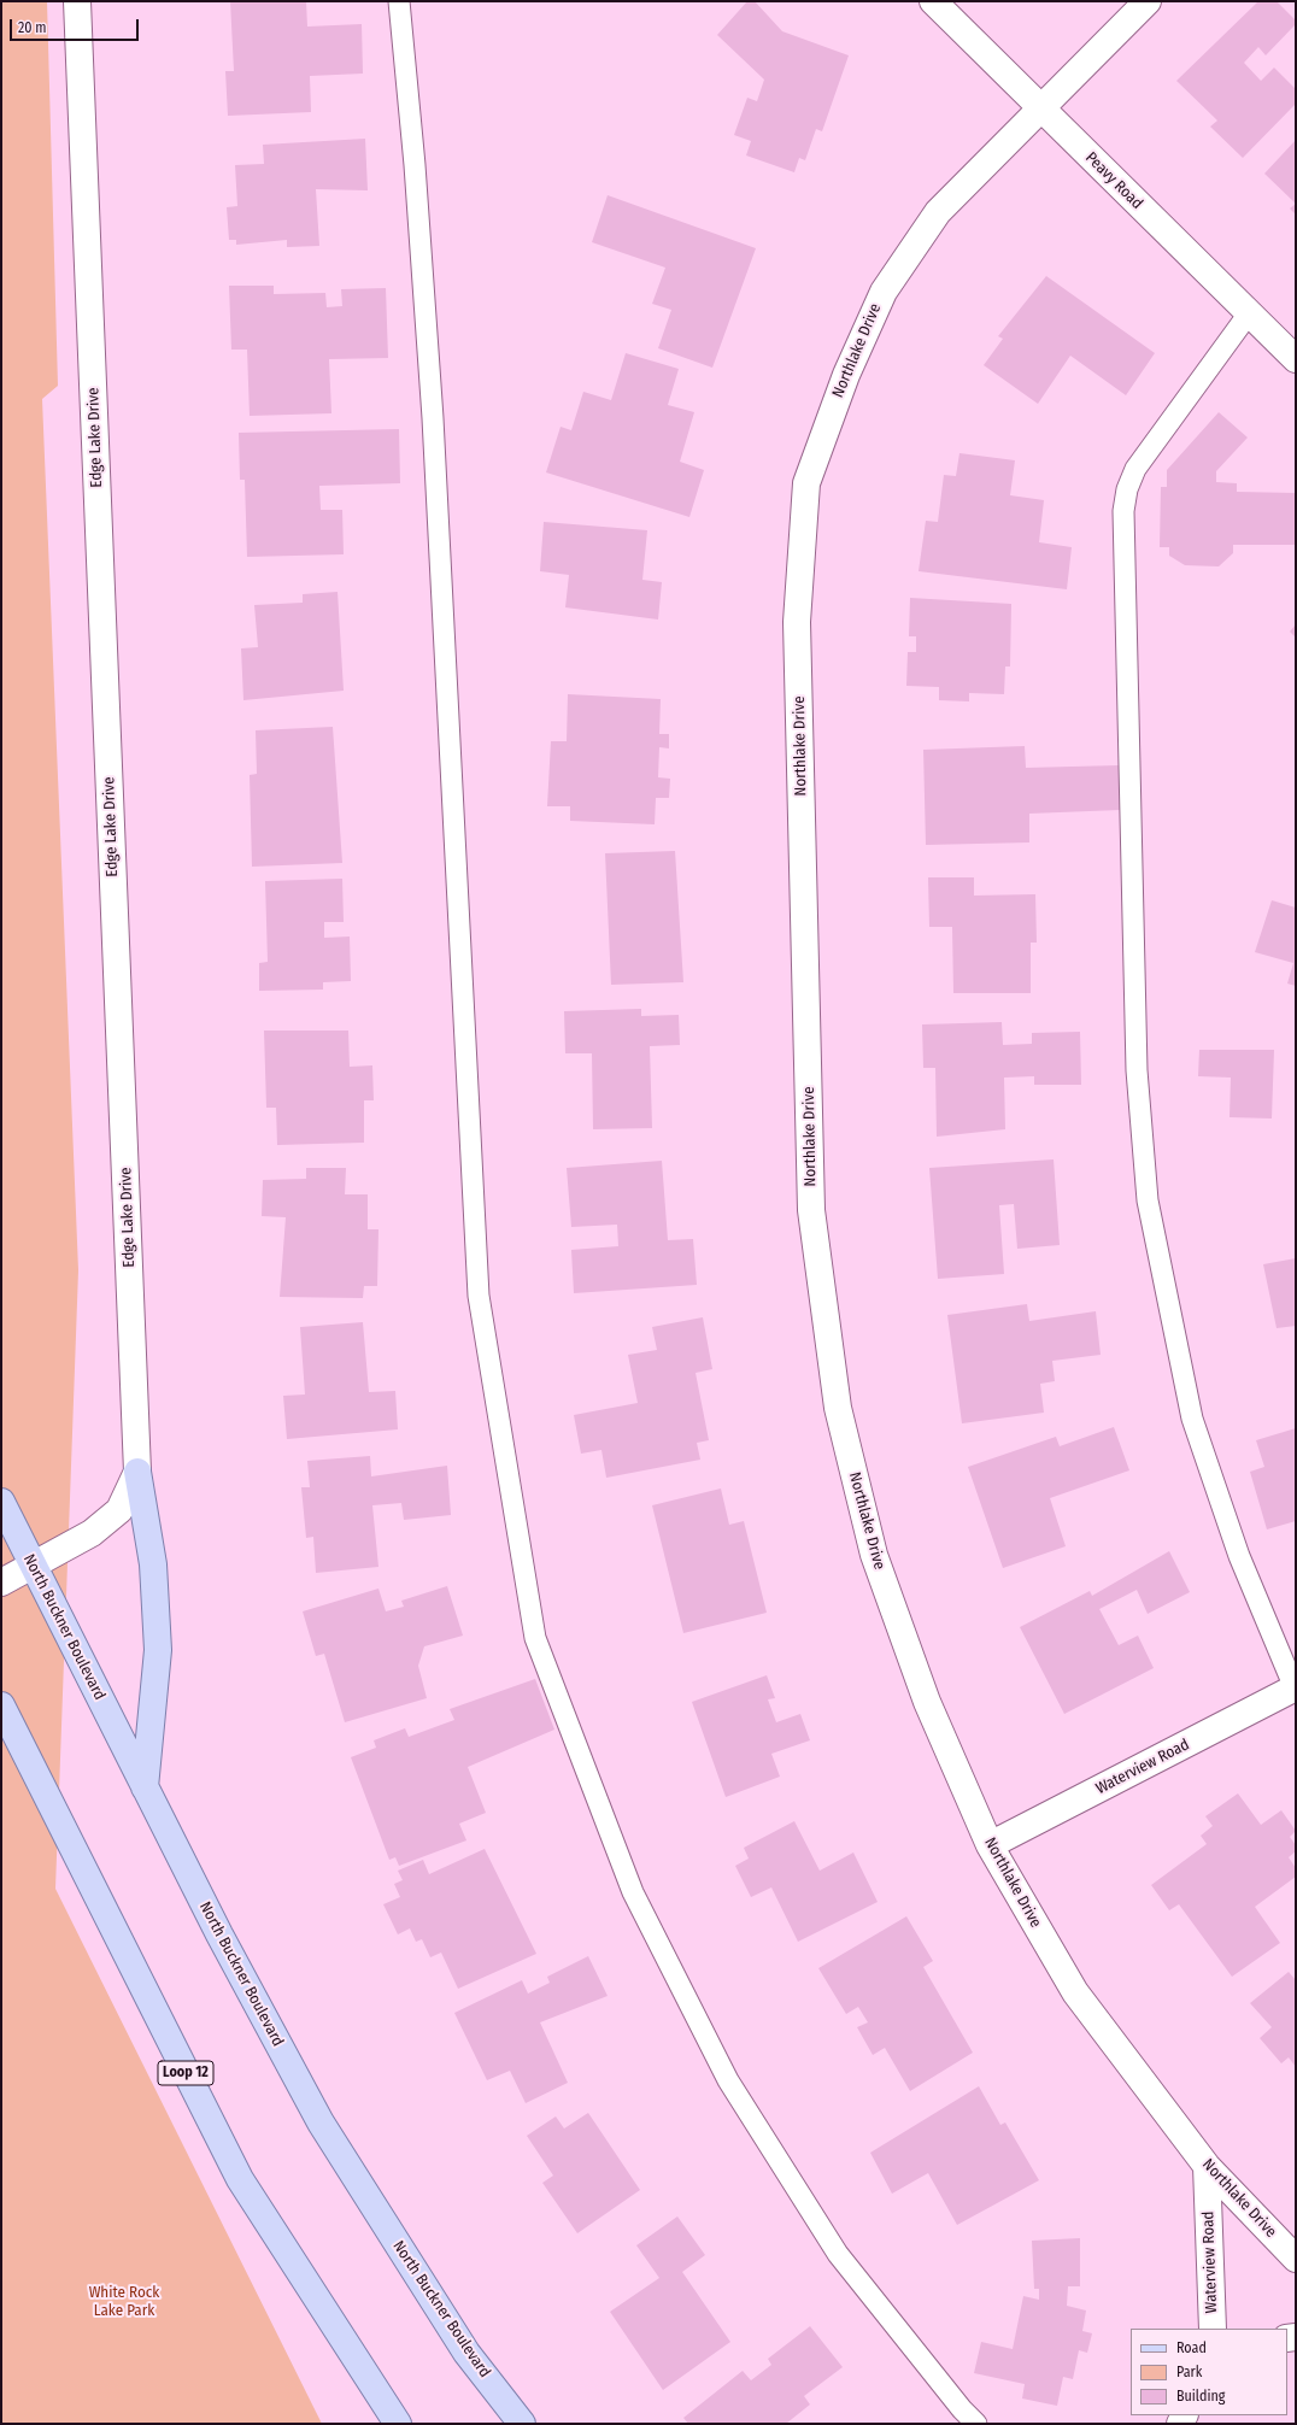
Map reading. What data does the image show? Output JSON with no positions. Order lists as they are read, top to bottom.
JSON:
{
  "streets": {
    "main road": ["North Buckner Boulevard", "Loop 12"],
    "street": [
      "Peavy Road",
      "Northlake Drive",
      "Edge Lake Drive",
      "Waterview Road"
    ]
  },
  "crossings": [
    ["Peavy Road", "Northlake Drive"],
    ["Northlake Drive", "Waterview Road"],
    ["Edge Lake Drive", "North Buckner Boulevard"]
  ],
  "parks": ["White Rock Lake Park"],
  "legend": ["Road", "Park", "Building"],
  "scale_bar": "20 m"
}
